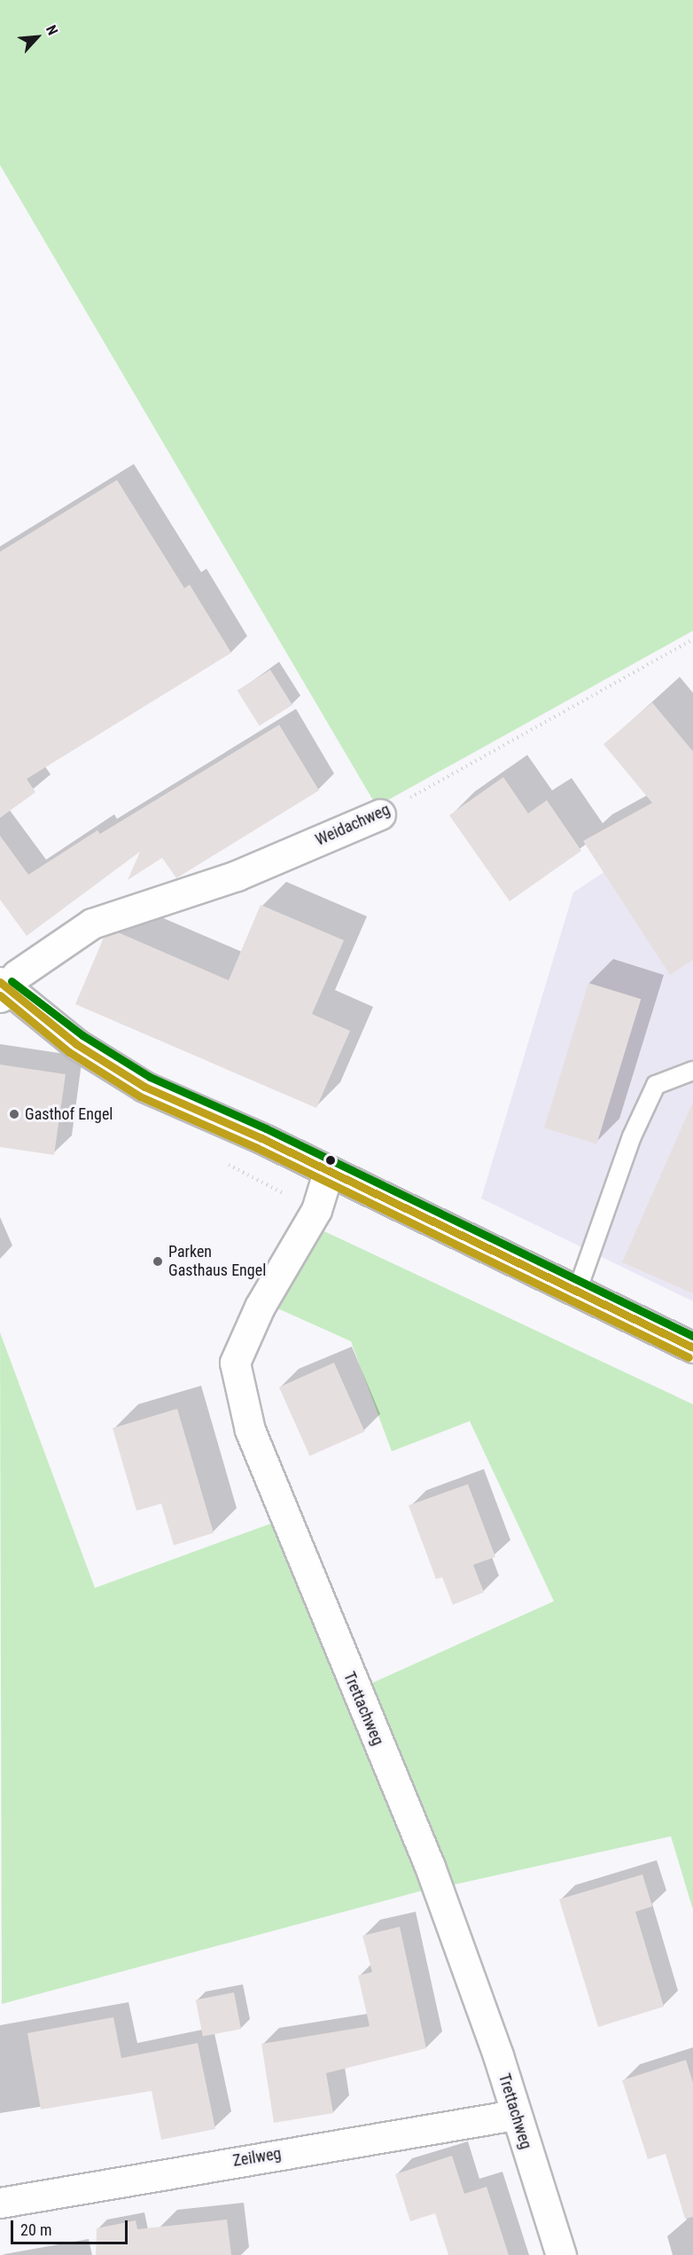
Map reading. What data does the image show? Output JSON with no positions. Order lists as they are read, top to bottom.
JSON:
{
  "streets": {
    "street": ["Weidachweg", "Trettachweg", "Zeilweg"]
  },
  "crossings": [
    ["Trettachweg", "Zeilweg"]
  ],
  "places": ["Gasthof Engel", "Parken Gasthaus Engel"],
  "scale_bar": "20 m",
  "north": "top right"
}
